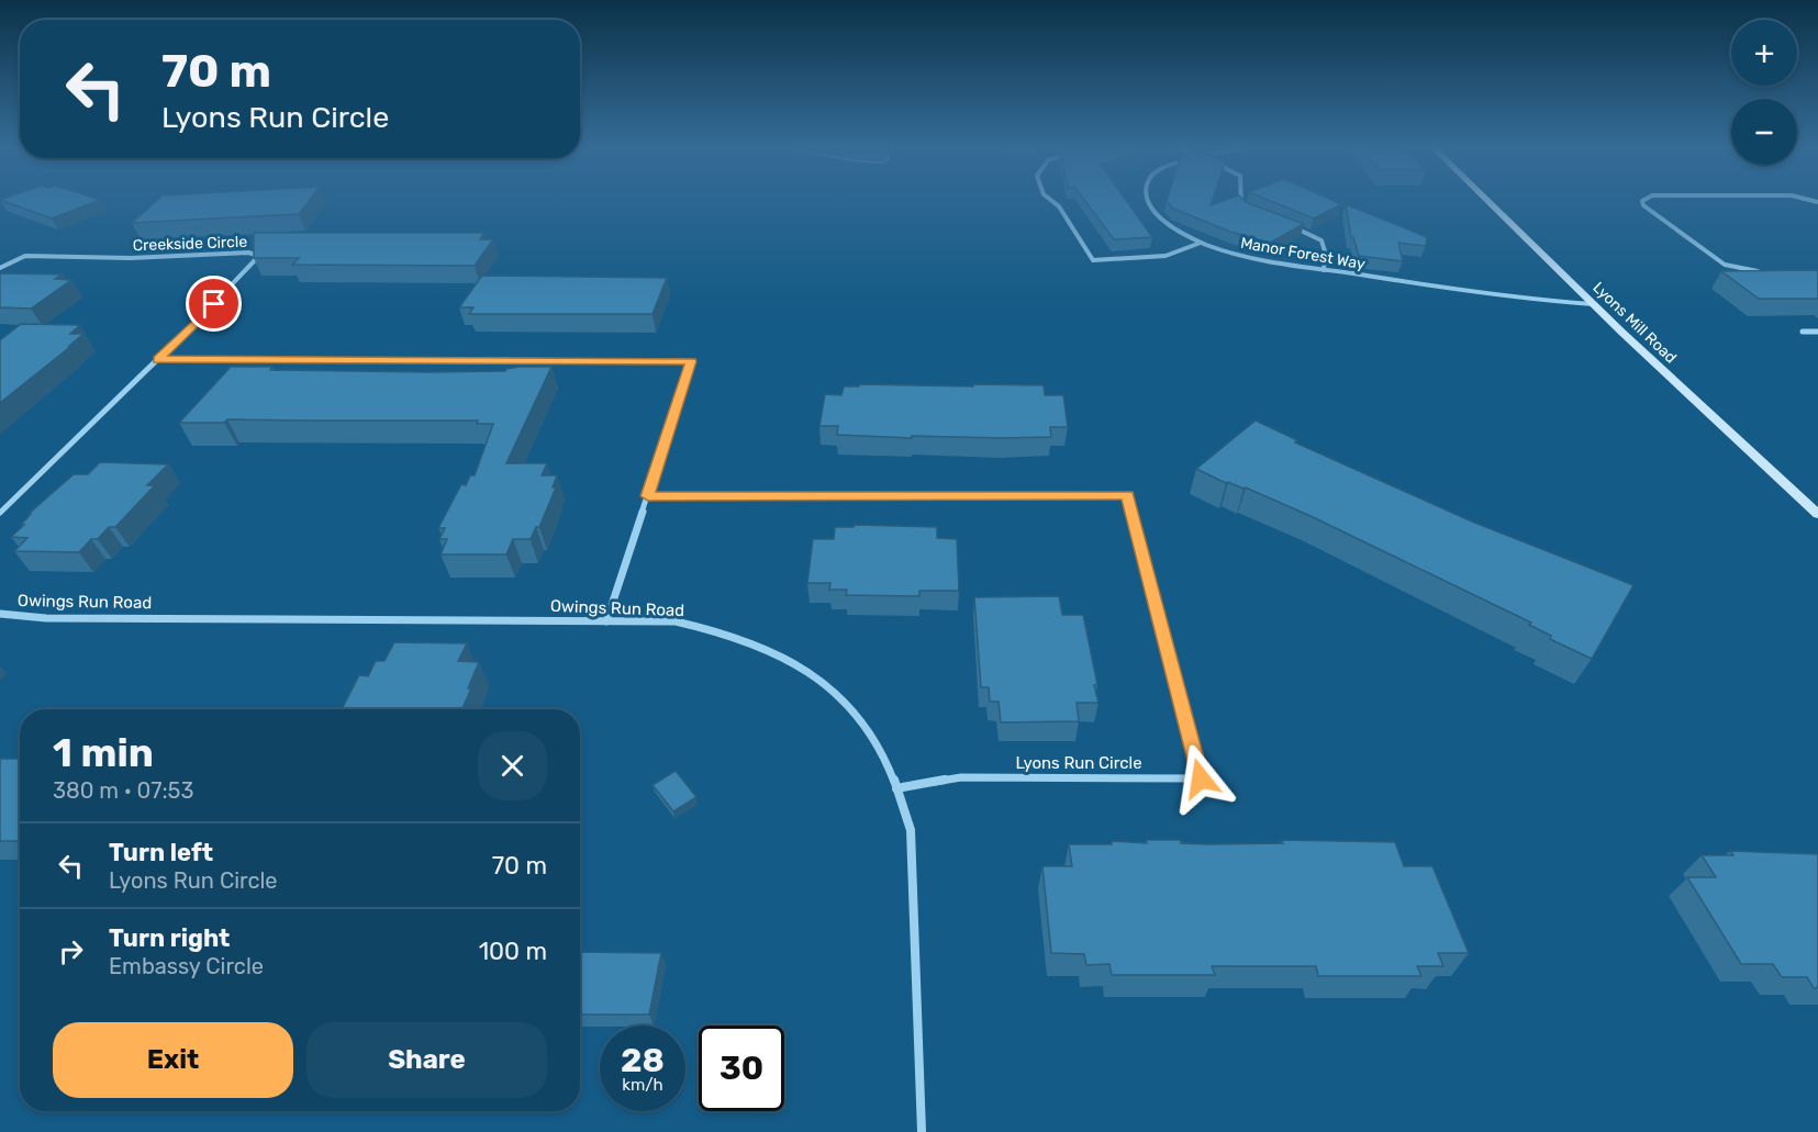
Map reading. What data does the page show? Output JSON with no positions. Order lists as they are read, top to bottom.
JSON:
{
  "streets": {
    "main road": ["Lyons Mill Road"],
    "street": [
      "Creekside Circle",
      "Manor Forest Way",
      "Owings Run Road",
      "Lyons Run Circle"
    ]
  },
  "crossings": [
    ["Manor Forest Way", "Lyons Mill Road"],
    ["Owings Run Road", "Lyons Run Circle"]
  ],
  "page": {
    "map_buttons": ["+", "−"],
    "turn": ["70 m", "Lyons Run Circle"],
    "heading": ["1 min", "380 m · 07:53"],
    "list": [
      {
        "name": "Turn left",
        "note": "Lyons Run Circle",
        "value": "70 m"
      },
      {
        "name": "Turn right",
        "note": "Embassy Circle",
        "value": "100 m"
      }
    ],
    "buttons": ["Exit", "Share"],
    "speed": "28 km/h",
    "limit": "30"
  }
}
